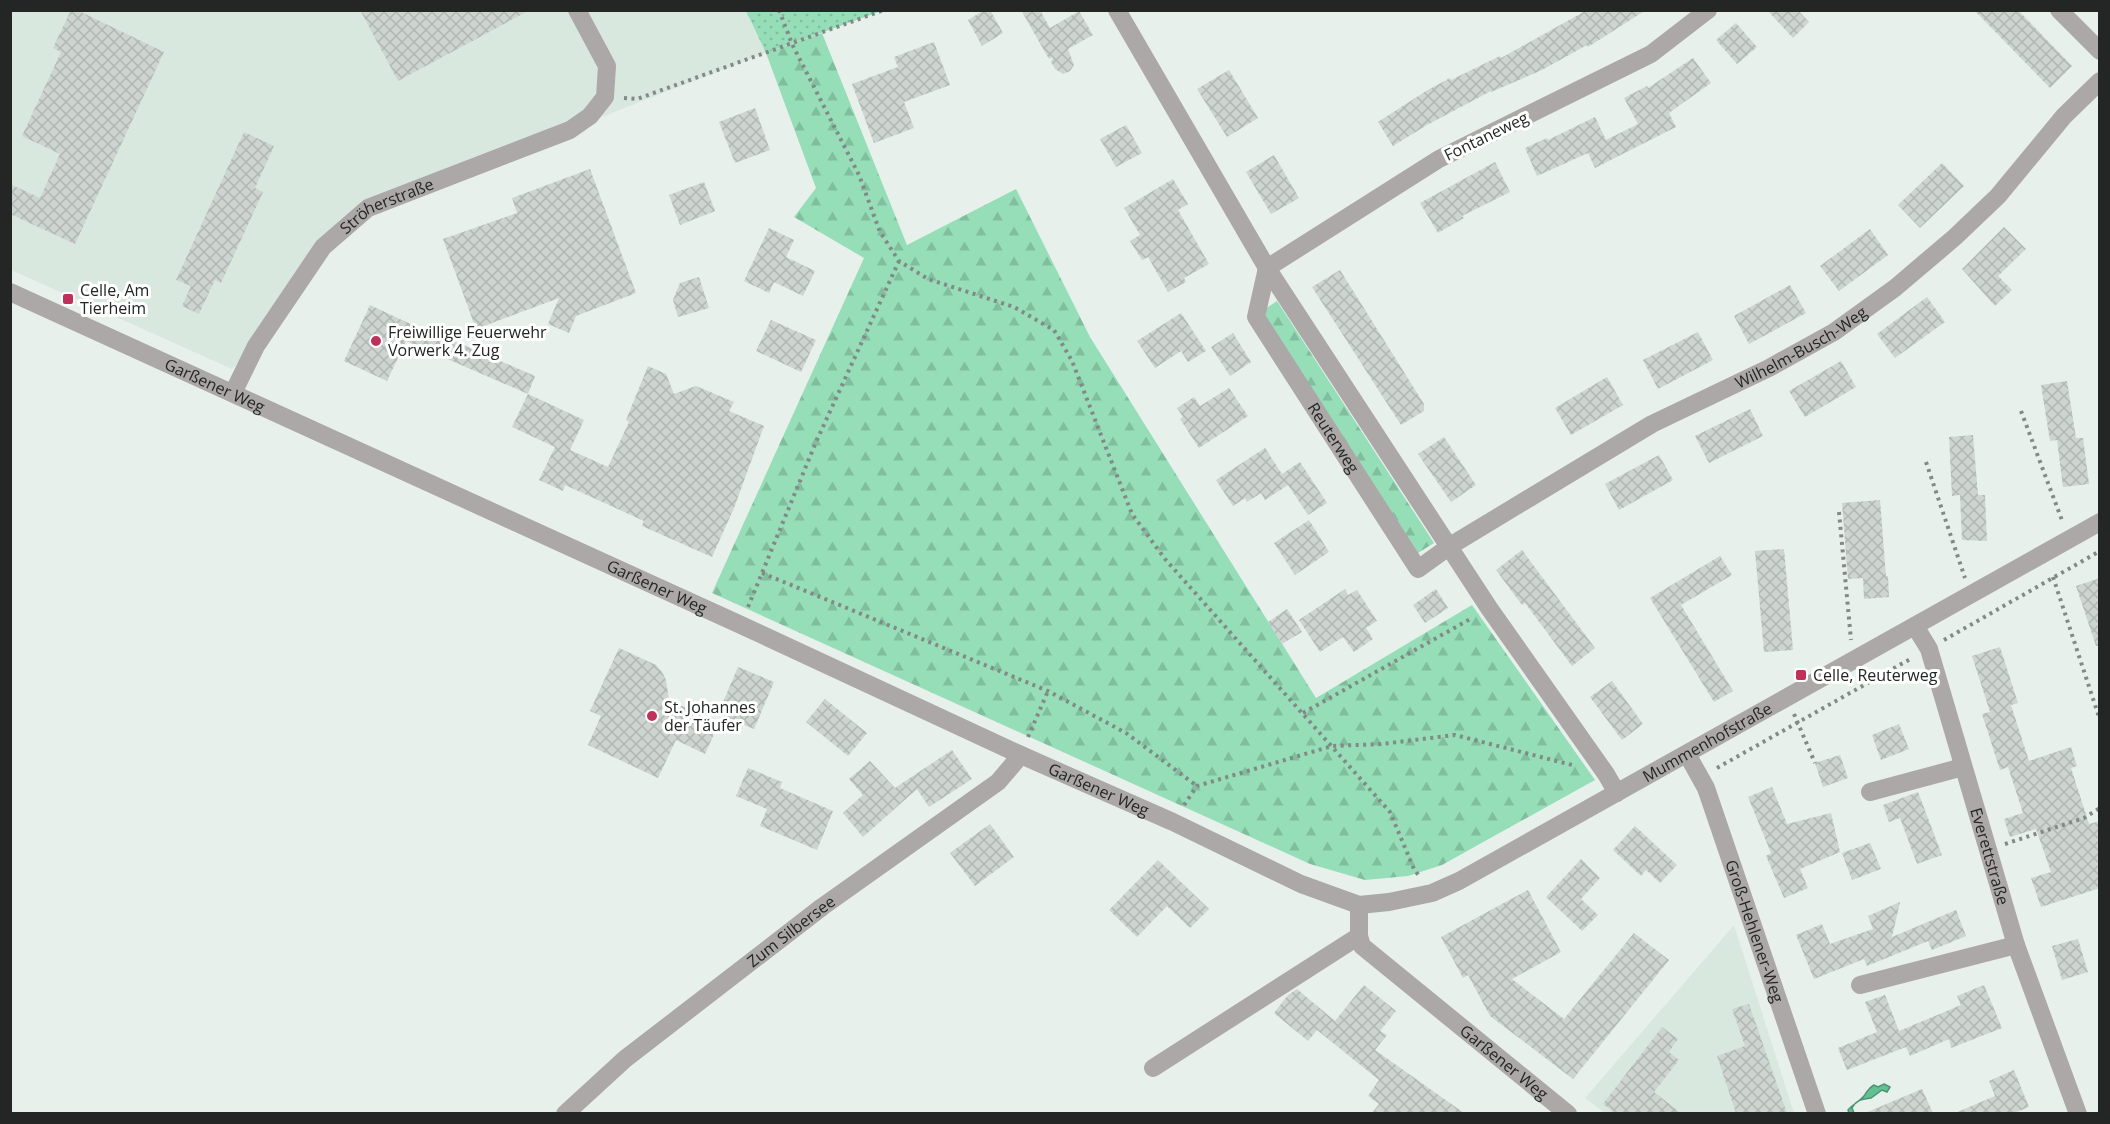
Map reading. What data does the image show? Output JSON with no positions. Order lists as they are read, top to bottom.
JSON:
{
  "streets": {
    "street": [
      "Fontaneweg",
      "Ströherstraße",
      "Wilhelm-Busch-Weg",
      "Garßener Weg",
      "Reuterweg",
      "Mummenhofstraße",
      "Everettstraße",
      "Zum Silbersee",
      "Groß-Hehlener-Weg"
    ]
  },
  "crossings": [
    ["Fontaneweg", "Reuterweg"],
    ["Ströherstraße", "Garßener Weg"],
    ["Wilhelm-Busch-Weg", "Reuterweg"],
    ["Garßener Weg", "Mummenhofstraße"],
    ["Garßener Weg", "Zum Silbersee"],
    ["Mummenhofstraße", "Everettstraße"],
    ["Mummenhofstraße", "Groß-Hehlener-Weg"]
  ],
  "places": {
    "transit": ["Celle, Am Tierheim", "Celle, Reuterweg"],
    "other": ["Freiwillige Feuerwehr Vorwerk 4. Zug", "St. Johannes der Täufer"]
  }
}
